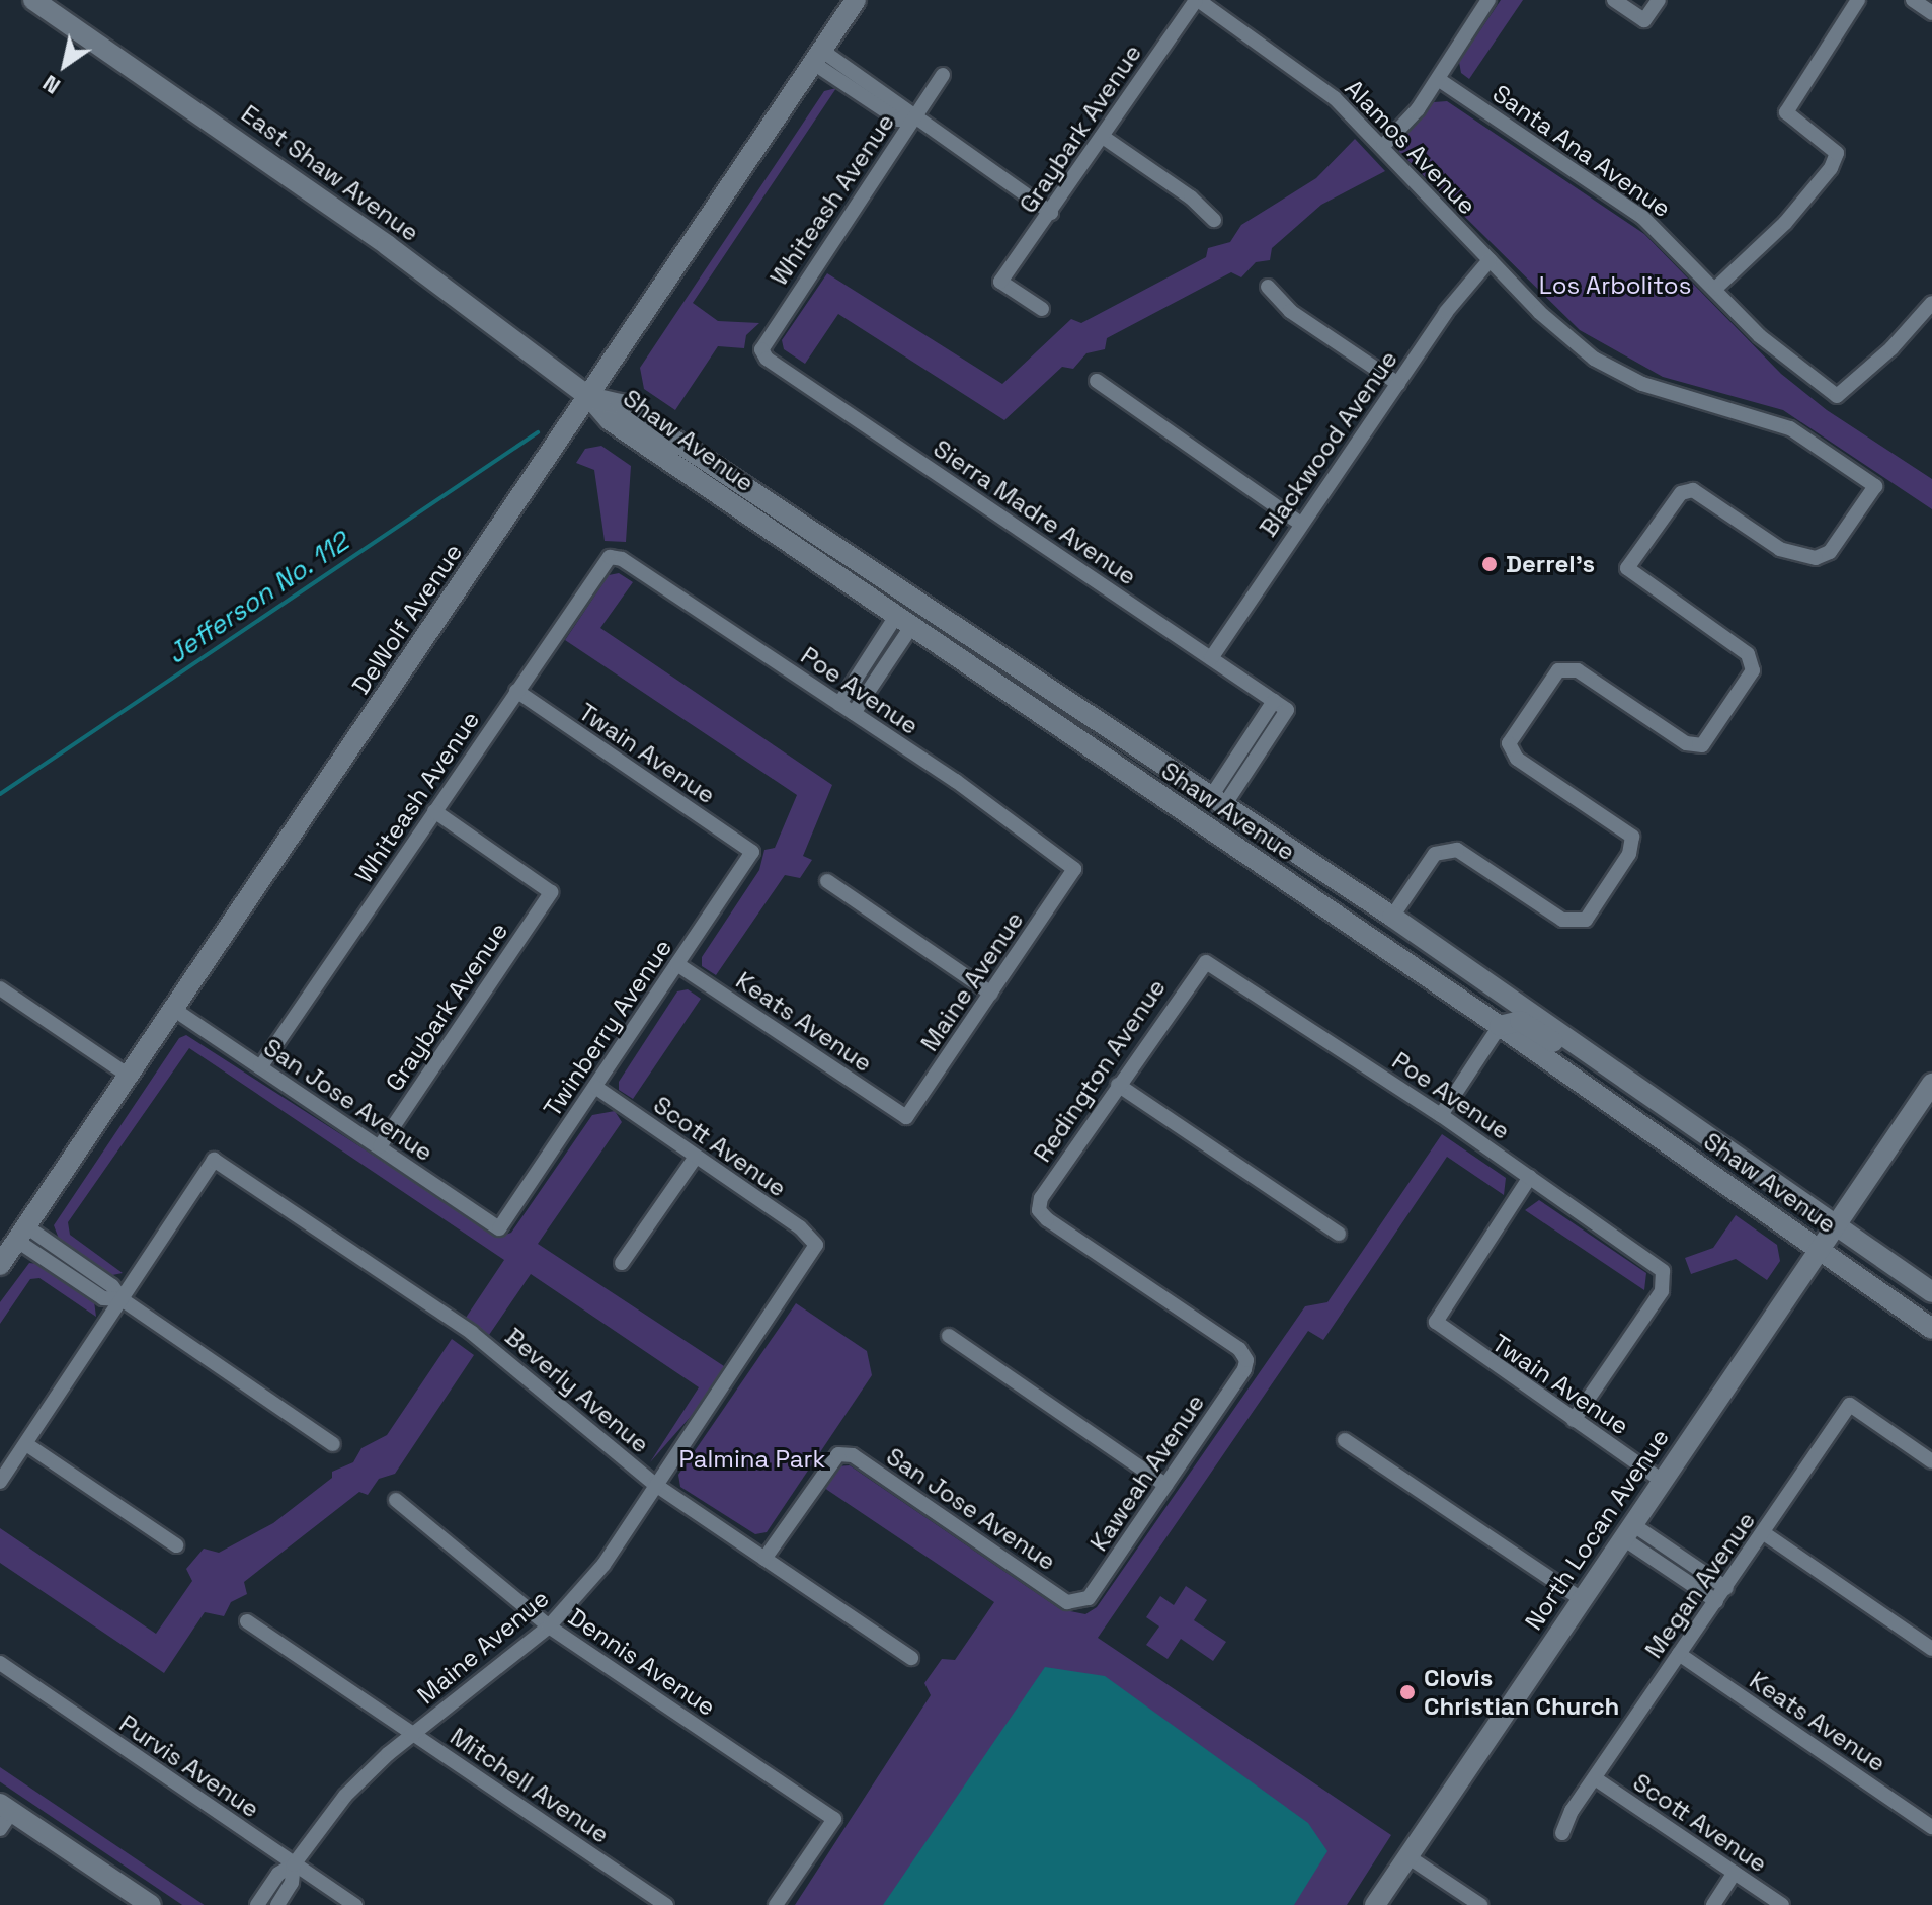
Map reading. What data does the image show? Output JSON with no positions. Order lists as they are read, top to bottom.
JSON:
{
  "streets": {
    "main road": [
      "East Shaw Avenue",
      "Shaw Avenue",
      "DeWolf Avenue",
      "North Locan Avenue"
    ],
    "street": [
      "Graybark Avenue",
      "Alamos Avenue",
      "Santa Ana Avenue",
      "Whiteash Avenue",
      "Blackwood Avenue",
      "Sierra Madre Avenue",
      "Poe Avenue",
      "Twain Avenue",
      "Maine Avenue",
      "Keats Avenue",
      "Twinberry Avenue",
      "Redington Avenue",
      "San Jose Avenue",
      "Scott Avenue",
      "Beverly Avenue",
      "Kaweah Avenue",
      "Megan Avenue",
      "Dennis Avenue",
      "Purvis Avenue",
      "Mitchell Avenue"
    ]
  },
  "crossings": [
    ["Graybark Avenue", "Alamos Avenue"],
    ["Graybark Avenue", "Whiteash Avenue"],
    ["Graybark Avenue", "San Jose Avenue"],
    ["Alamos Avenue", "Shaw Avenue"],
    ["Alamos Avenue", "Blackwood Avenue"],
    ["East Shaw Avenue", "Shaw Avenue"],
    ["East Shaw Avenue", "DeWolf Avenue"],
    ["Whiteash Avenue", "Sierra Madre Avenue"],
    ["Whiteash Avenue", "Poe Avenue"],
    ["Whiteash Avenue", "Twain Avenue"],
    ["Whiteash Avenue", "San Jose Avenue"],
    ["Shaw Avenue", "Sierra Madre Avenue"],
    ["Shaw Avenue", "DeWolf Avenue"],
    ["Shaw Avenue", "North Locan Avenue"],
    ["Blackwood Avenue", "Sierra Madre Avenue"],
    ["DeWolf Avenue", "San Jose Avenue"],
    ["Poe Avenue", "Twain Avenue"],
    ["Poe Avenue", "Maine Avenue"],
    ["Poe Avenue", "Redington Avenue"],
    ["Twain Avenue", "Twinberry Avenue"],
    ["Twain Avenue", "North Locan Avenue"],
    ["Maine Avenue", "Keats Avenue"],
    ["Maine Avenue", "Scott Avenue"],
    ["Maine Avenue", "Beverly Avenue"],
    ["Maine Avenue", "Dennis Avenue"],
    ["Maine Avenue", "Purvis Avenue"],
    ["Maine Avenue", "Mitchell Avenue"],
    ["Keats Avenue", "Twinberry Avenue"],
    ["Keats Avenue", "Megan Avenue"],
    ["Twinberry Avenue", "San Jose Avenue"],
    ["Twinberry Avenue", "Scott Avenue"],
    ["Redington Avenue", "Kaweah Avenue"],
    ["San Jose Avenue", "Beverly Avenue"],
    ["San Jose Avenue", "Kaweah Avenue"],
    ["Scott Avenue", "Megan Avenue"]
  ],
  "water": ["Jefferson No. 112"],
  "parks": ["Los Arbolitos", "Palmina Park"],
  "places": ["Derrel's", "Clovis Christian Church"],
  "north": "bottom left"
}
